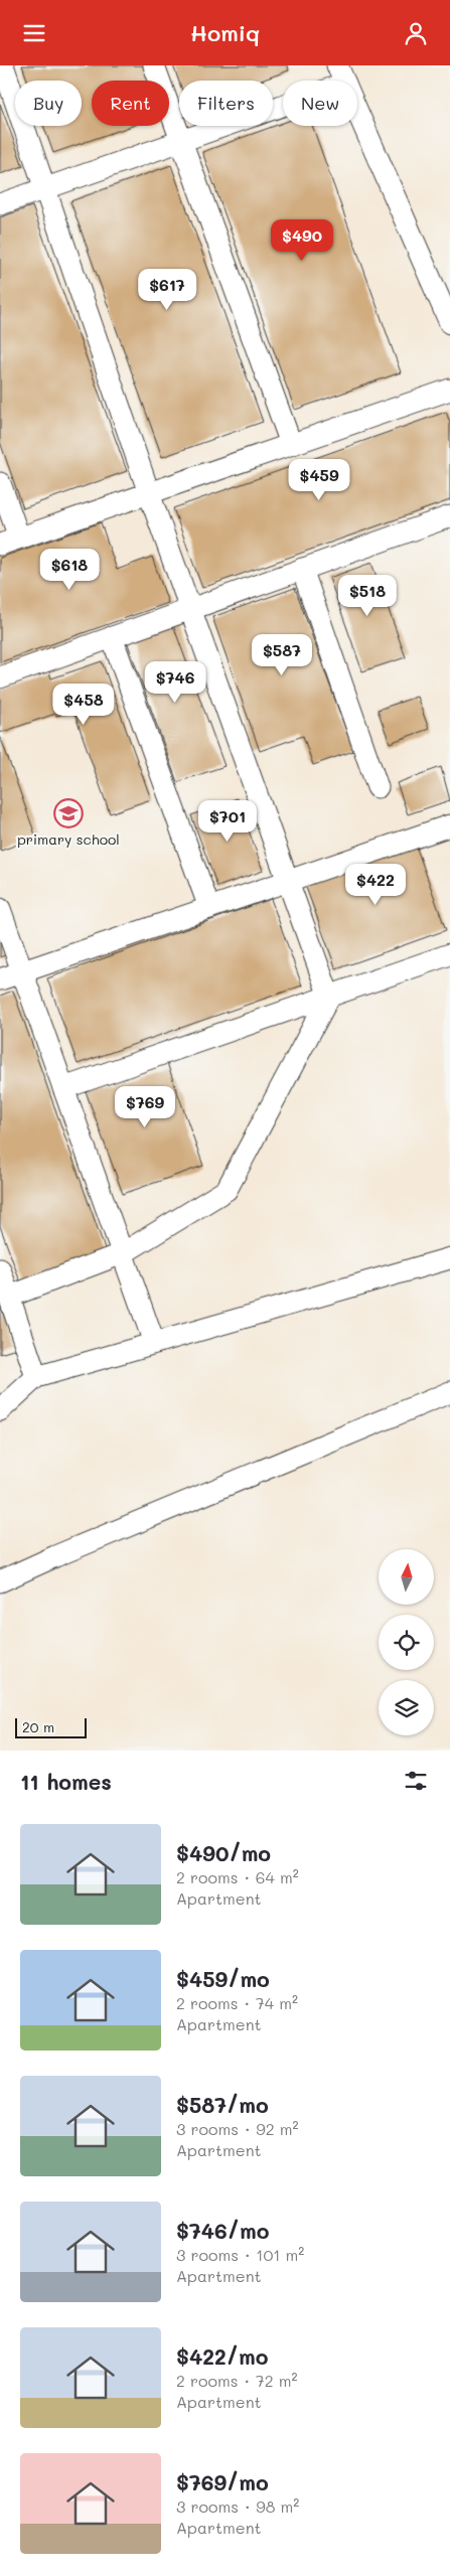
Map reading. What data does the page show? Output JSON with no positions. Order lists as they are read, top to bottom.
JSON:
{
  "places": {
    "school or university": ["primary school"]
  },
  "scale_bar": "20 m",
  "north": "top",
  "page": {
    "header": "Homiq",
    "chip": [
      "Buy",
      "Rent",
      "Filters",
      "New"
    ],
    "price": [
      "$490",
      "$617",
      "$459",
      "$618",
      "$518",
      "$587",
      "$746",
      "$458",
      "$701",
      "$422",
      "$769"
    ],
    "scale": "20 m",
    "heading": "11 homes",
    "list": [
      {
        "name": "$490/mo",
        "note": "2 rooms · 64 m² · Apartment"
      },
      {
        "name": "$459/mo",
        "note": "2 rooms · 74 m² · Apartment"
      },
      {
        "name": "$587/mo",
        "note": "3 rooms · 92 m² · Apartment"
      },
      {
        "name": "$746/mo",
        "note": "3 rooms · 101 m² · Apartment"
      },
      {
        "name": "$422/mo",
        "note": "2 rooms · 72 m² · Apartment"
      },
      {
        "name": "$769/mo",
        "note": "3 rooms · 98 m² · Apartment"
      }
    ]
  }
}
